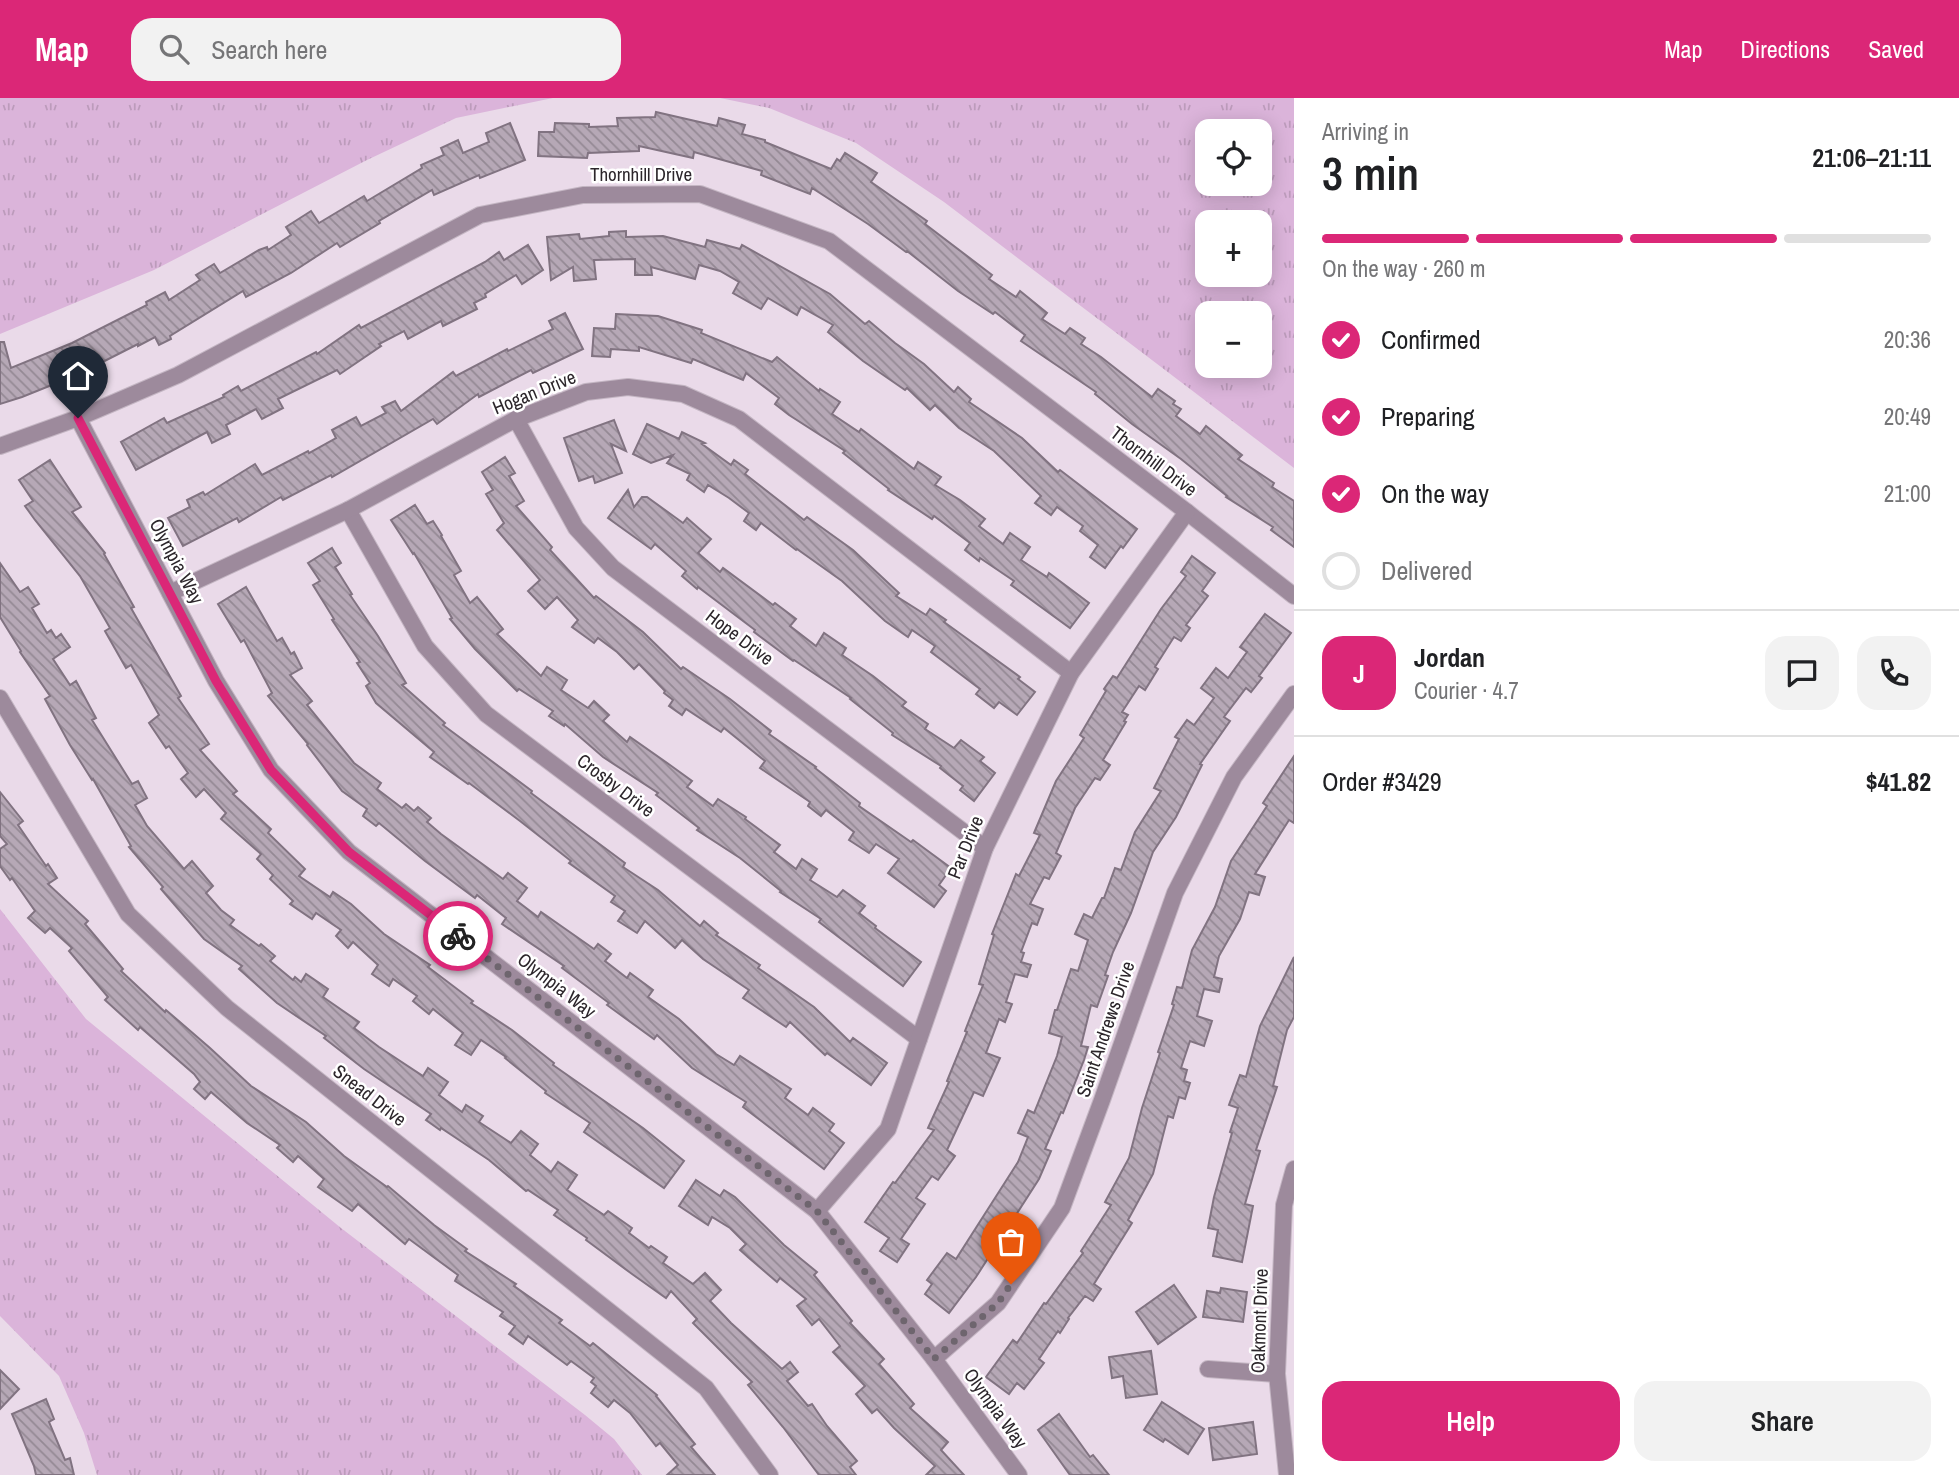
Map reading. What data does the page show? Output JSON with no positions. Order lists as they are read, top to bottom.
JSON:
{
  "streets": {
    "street": [
      "Thornhill Drive",
      "Hogan Drive",
      "Olympia Way",
      "Hope Drive",
      "Crosby Drive",
      "Par Drive",
      "Saint Andrews Drive",
      "Snead Drive",
      "Oakmont Drive"
    ]
  },
  "crossings": [
    ["Thornhill Drive", "Olympia Way"],
    ["Thornhill Drive", "Par Drive"],
    ["Hogan Drive", "Olympia Way"],
    ["Hogan Drive", "Hope Drive"],
    ["Hogan Drive", "Crosby Drive"],
    ["Hogan Drive", "Par Drive"],
    ["Olympia Way", "Par Drive"],
    ["Olympia Way", "Saint Andrews Drive"],
    ["Hope Drive", "Par Drive"],
    ["Crosby Drive", "Par Drive"]
  ],
  "page": {
    "header": "Map",
    "search": "Search here",
    "nav": ["Map", "Directions", "Saved"],
    "heading": ["3 min", "Arriving in", "21:06–21:11"],
    "panel": [
      "Jordan",
      "Courier · 4.7",
      "Order #3429",
      "$41.82"
    ],
    "map_buttons": ["+", "−"],
    "bar": "On the way · 260 m",
    "list": [
      ["Confirmed", "20:36"],
      ["Preparing", "20:49"],
      ["On the way", "21:00"],
      "Delivered"
    ],
    "round": "J",
    "buttons": ["Help", "Share"]
  }
}
